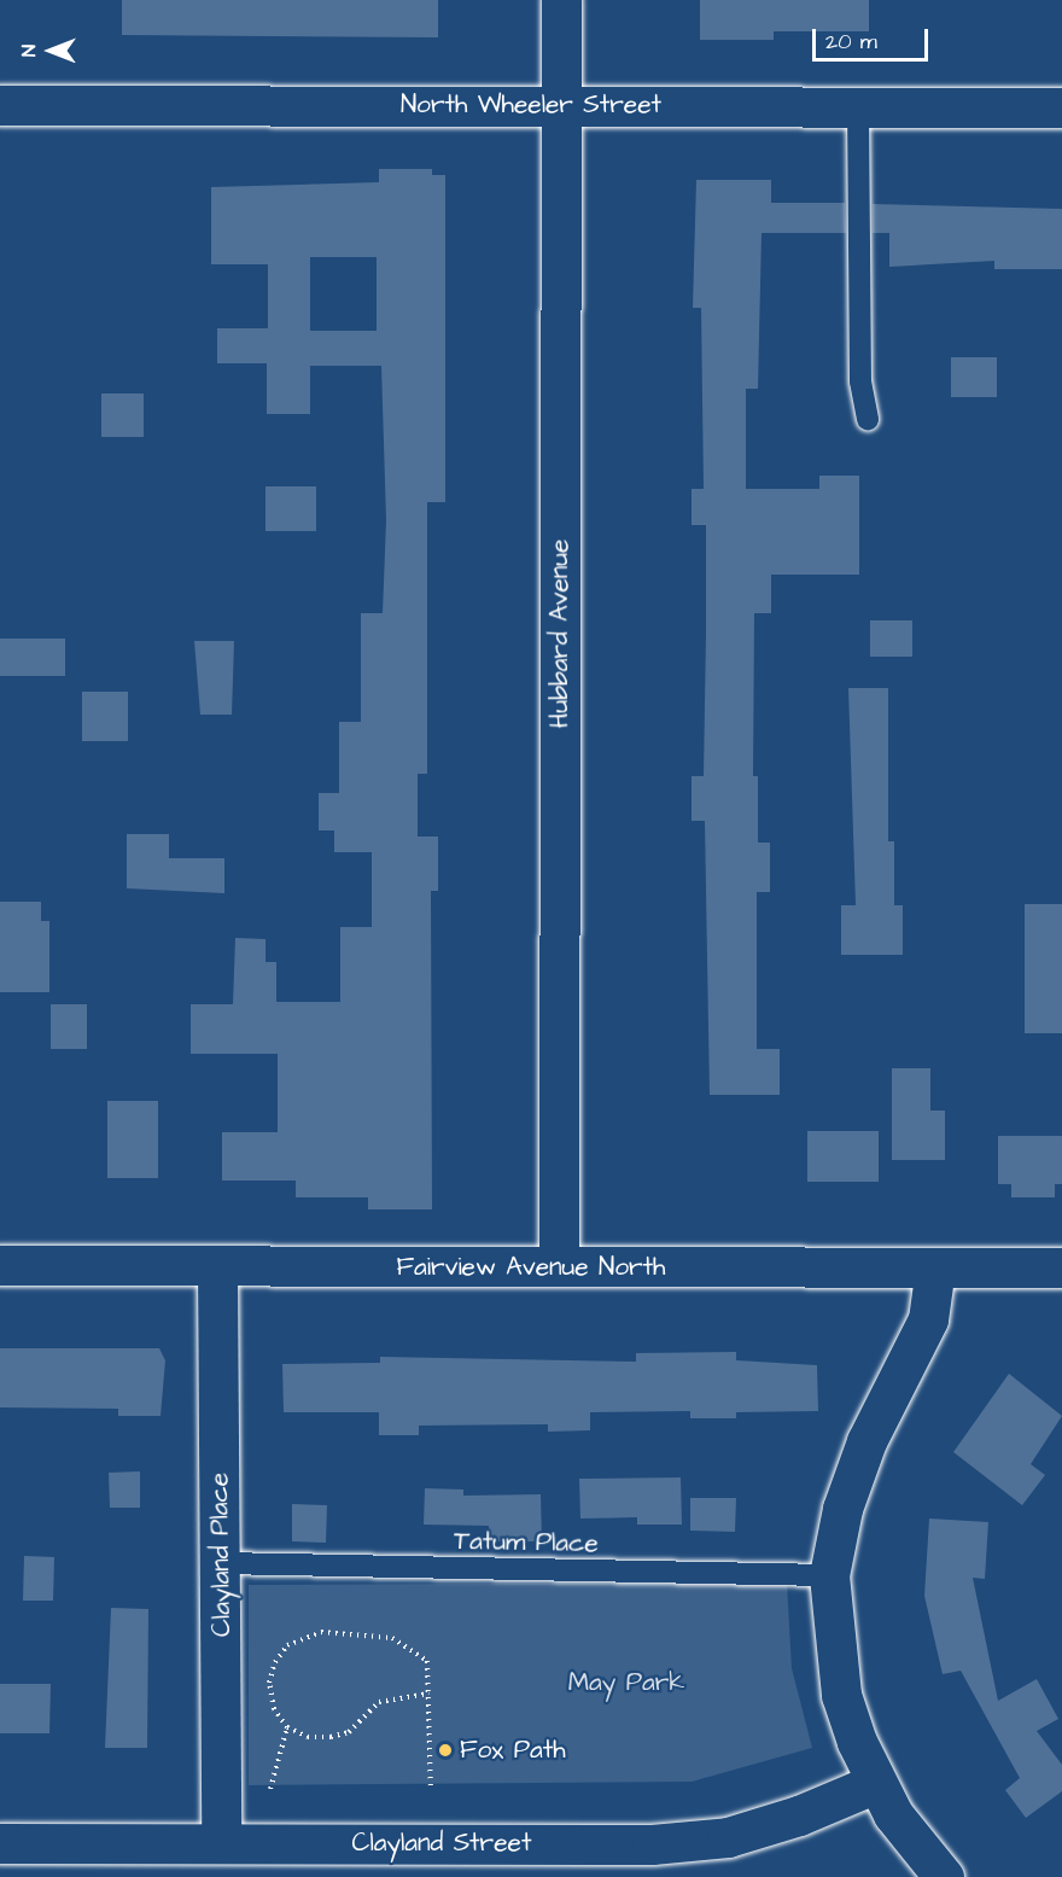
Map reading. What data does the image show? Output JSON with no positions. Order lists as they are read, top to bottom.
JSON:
{
  "streets": {
    "street": [
      "North Wheeler Street",
      "Hubbard Avenue",
      "Fairview Avenue North",
      "Clayland Place",
      "Clayland Street"
    ],
    "lane": ["Tatum Place"]
  },
  "crossings": [
    ["North Wheeler Street", "Hubbard Avenue"],
    ["Hubbard Avenue", "Fairview Avenue North"],
    ["Fairview Avenue North", "Clayland Place"],
    ["Tatum Place", "Clayland Place"],
    ["Clayland Place", "Clayland Street"]
  ],
  "parks": ["May Park"],
  "places": ["Fox Path"],
  "scale_bar": "20 m",
  "north": "left"
}
